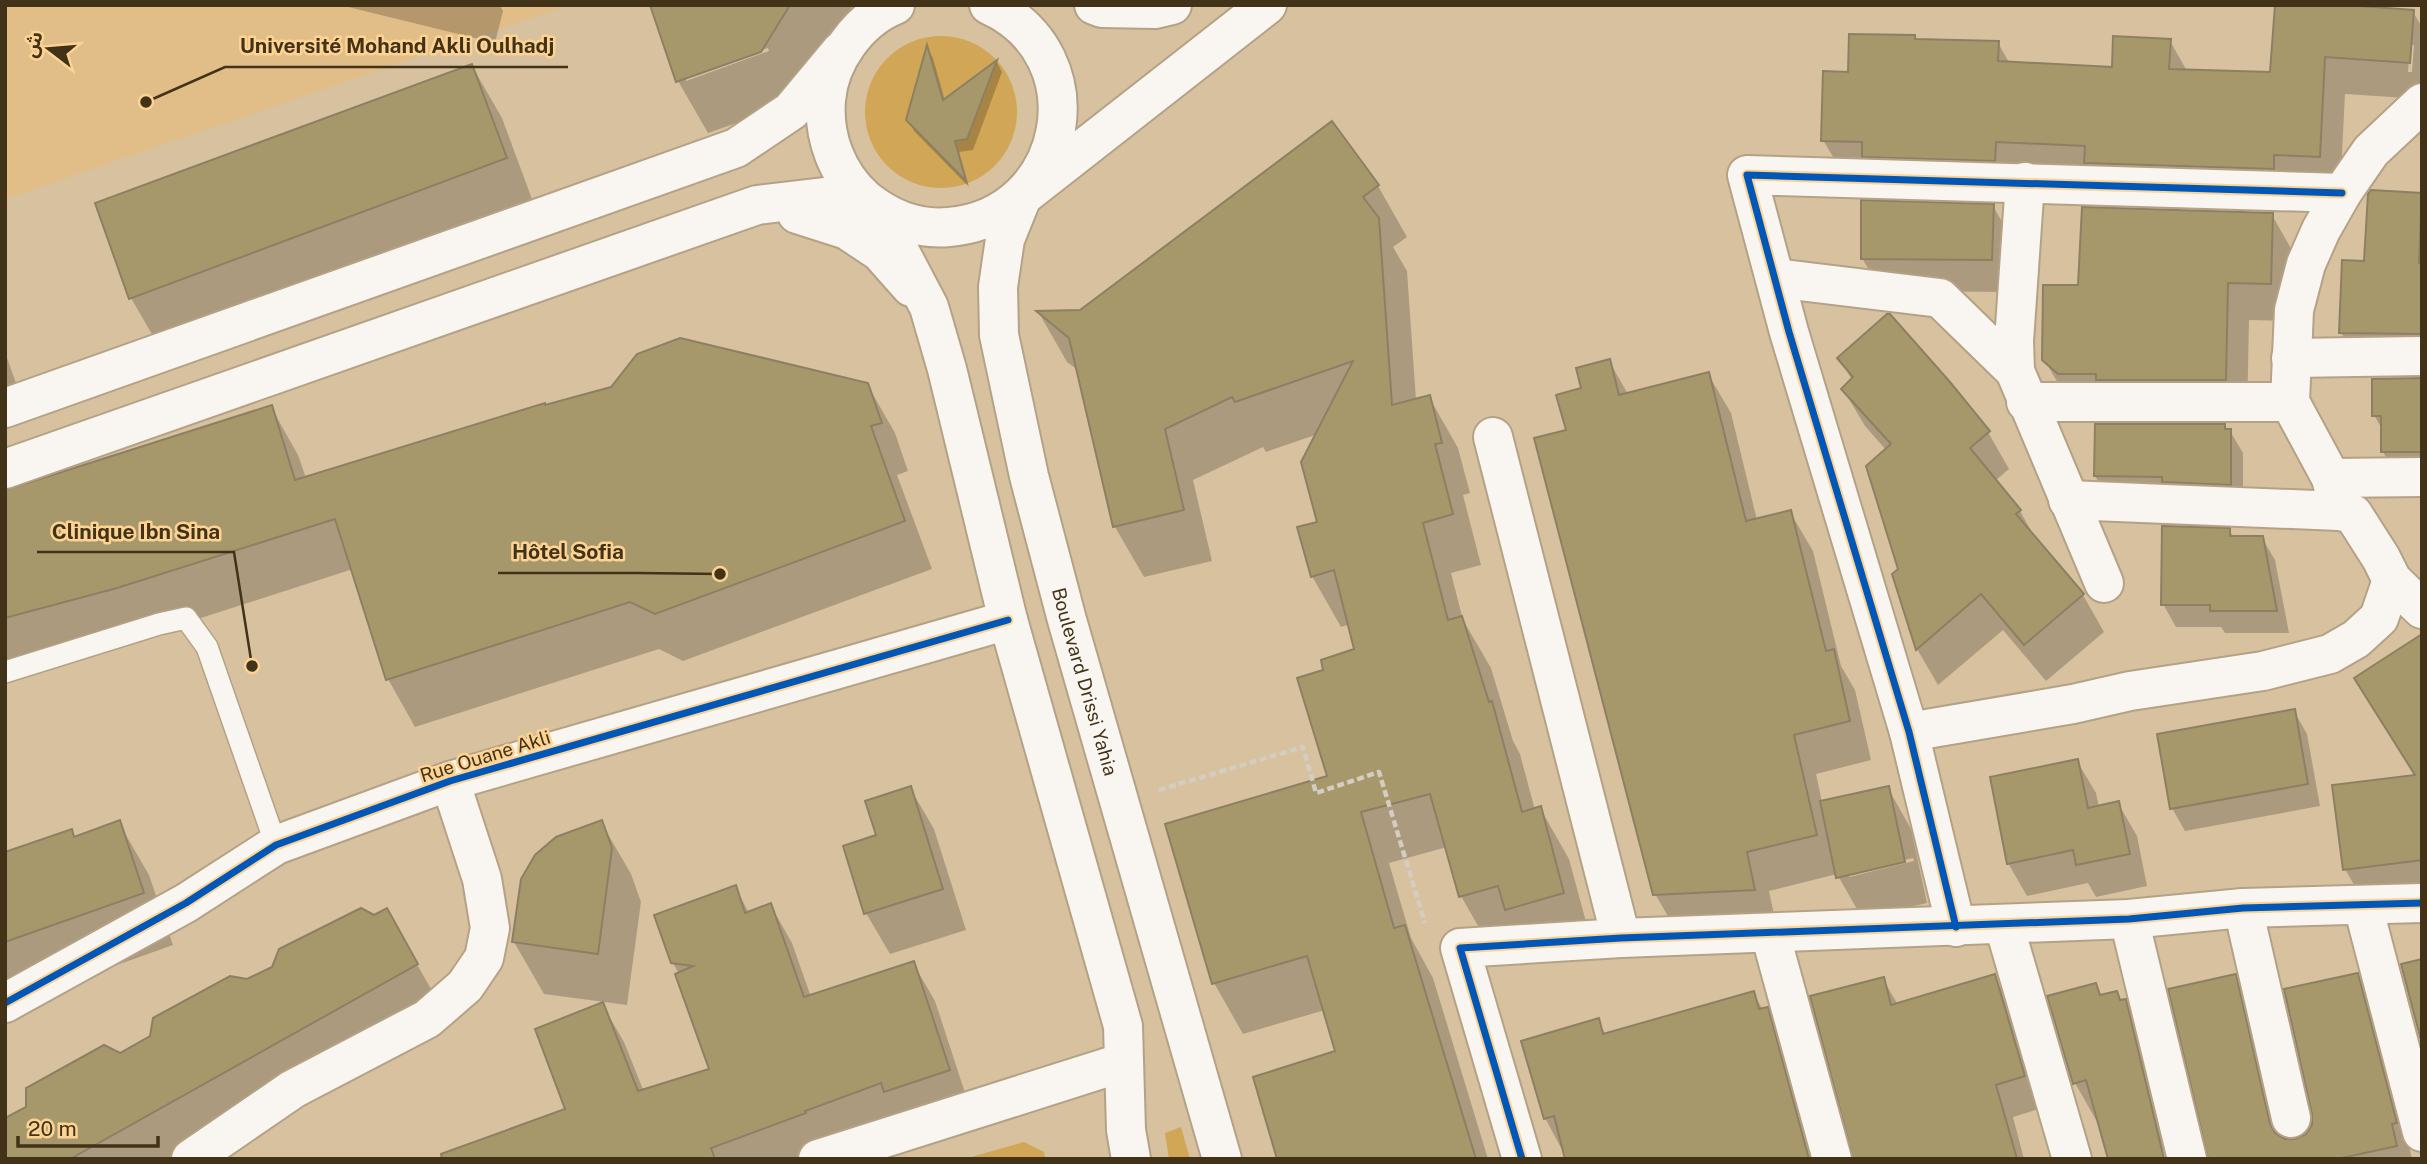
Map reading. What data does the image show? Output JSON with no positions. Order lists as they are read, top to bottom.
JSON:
{
  "streets": {
    "street": ["Boulevard Drissi Yahia", "Rue Ouane Akli"]
  },
  "places": ["Université Mohand Akli Oulhadj", "Hôtel Sofia", "Clinique Ibn Sina"],
  "scale_bar": "20 m",
  "north": "left"
}
